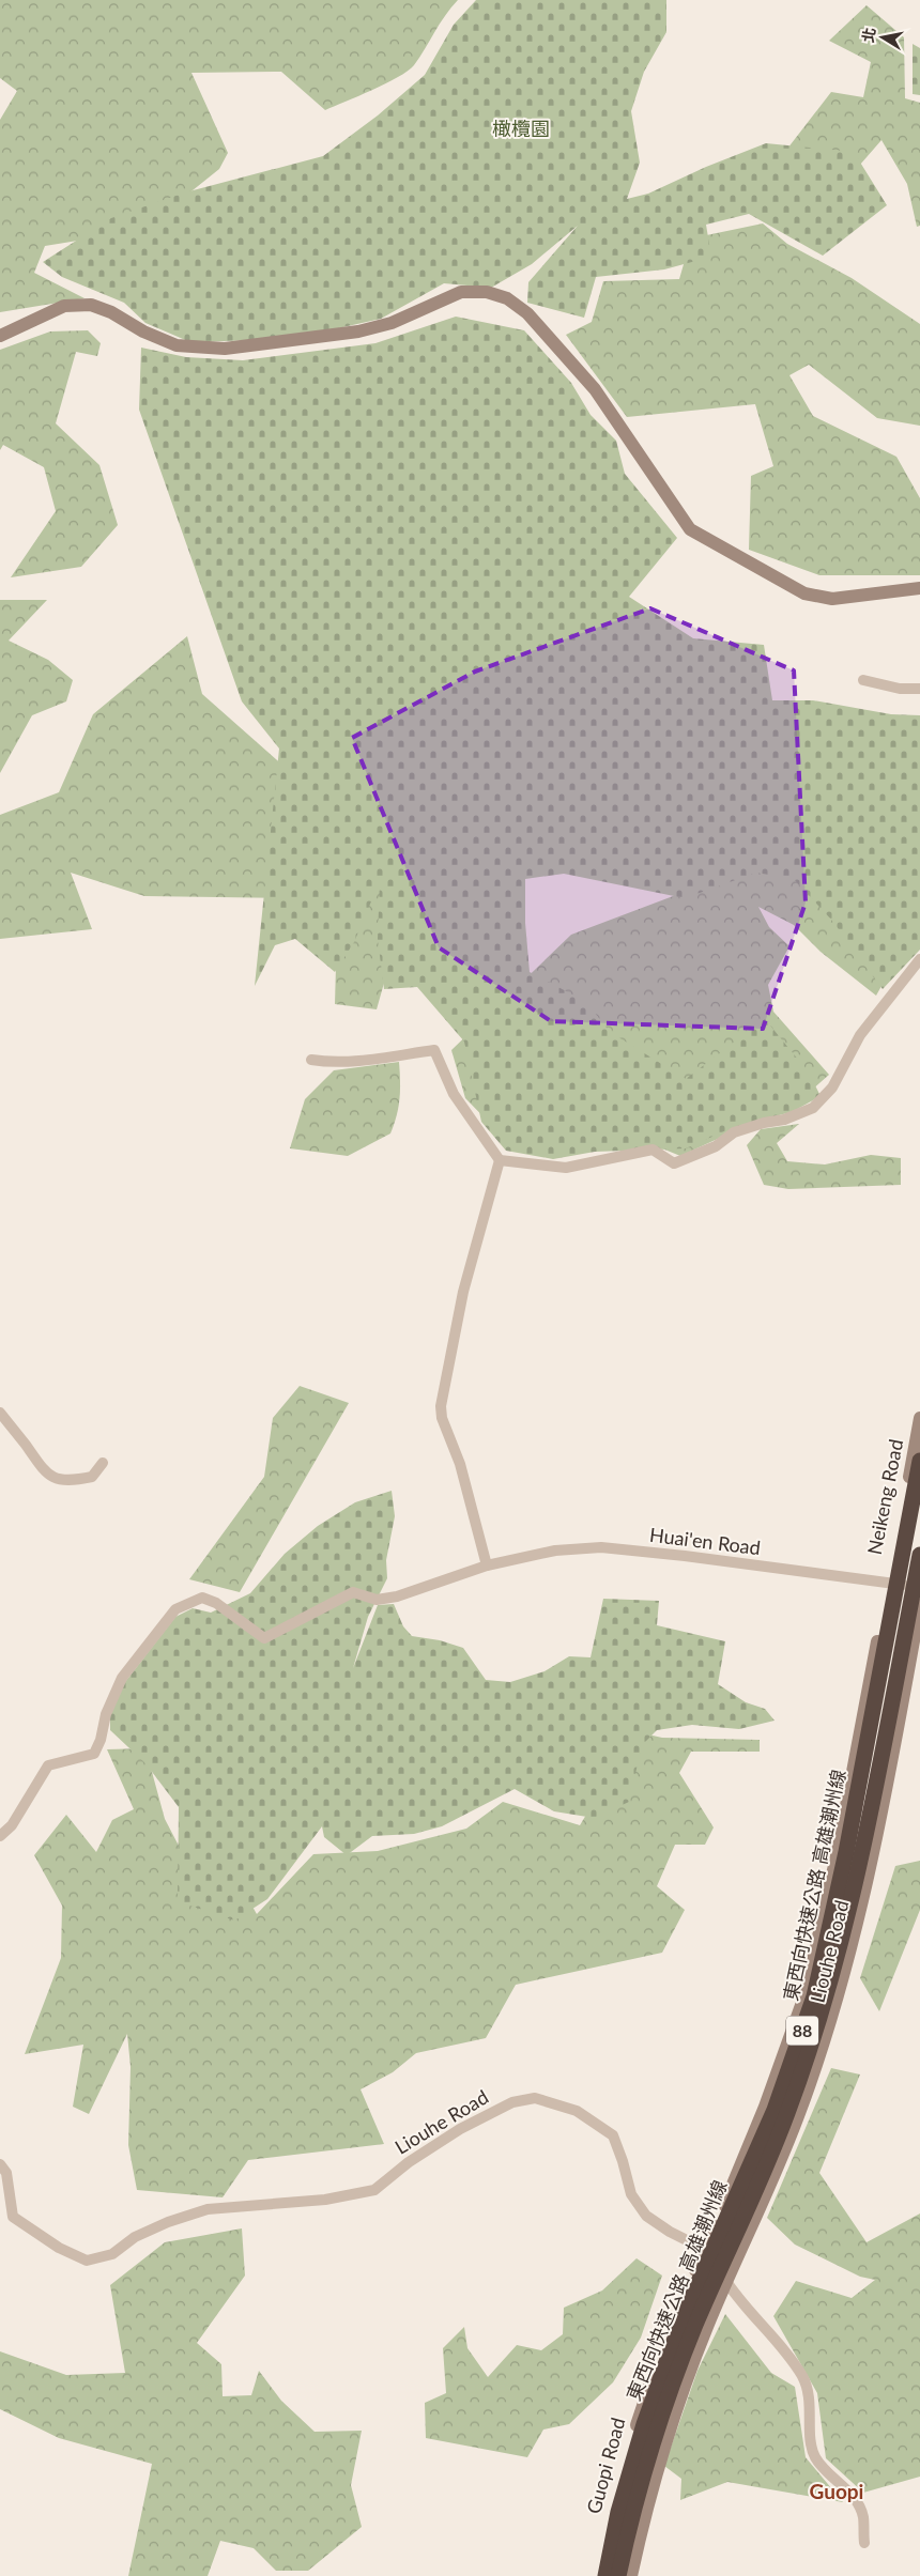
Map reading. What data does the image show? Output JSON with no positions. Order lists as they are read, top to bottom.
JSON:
{
  "streets": {
    "highway": ["東西向快速公路 高雄潮州線", "88"],
    "main road": ["Neikeng Road", "Liouhe Road", "Guopi Road"],
    "street": ["Huai'en Road"]
  },
  "crossings": [
    ["Neikeng Road", "Huai'en Road"],
    ["Neikeng Road", "Liouhe Road"],
    ["Huai'en Road", "Liouhe Road"],
    ["Liouhe Road", "Guopi Road"]
  ],
  "districts": ["Guopi"],
  "parks": ["橄欖園"],
  "north": "left"
}
